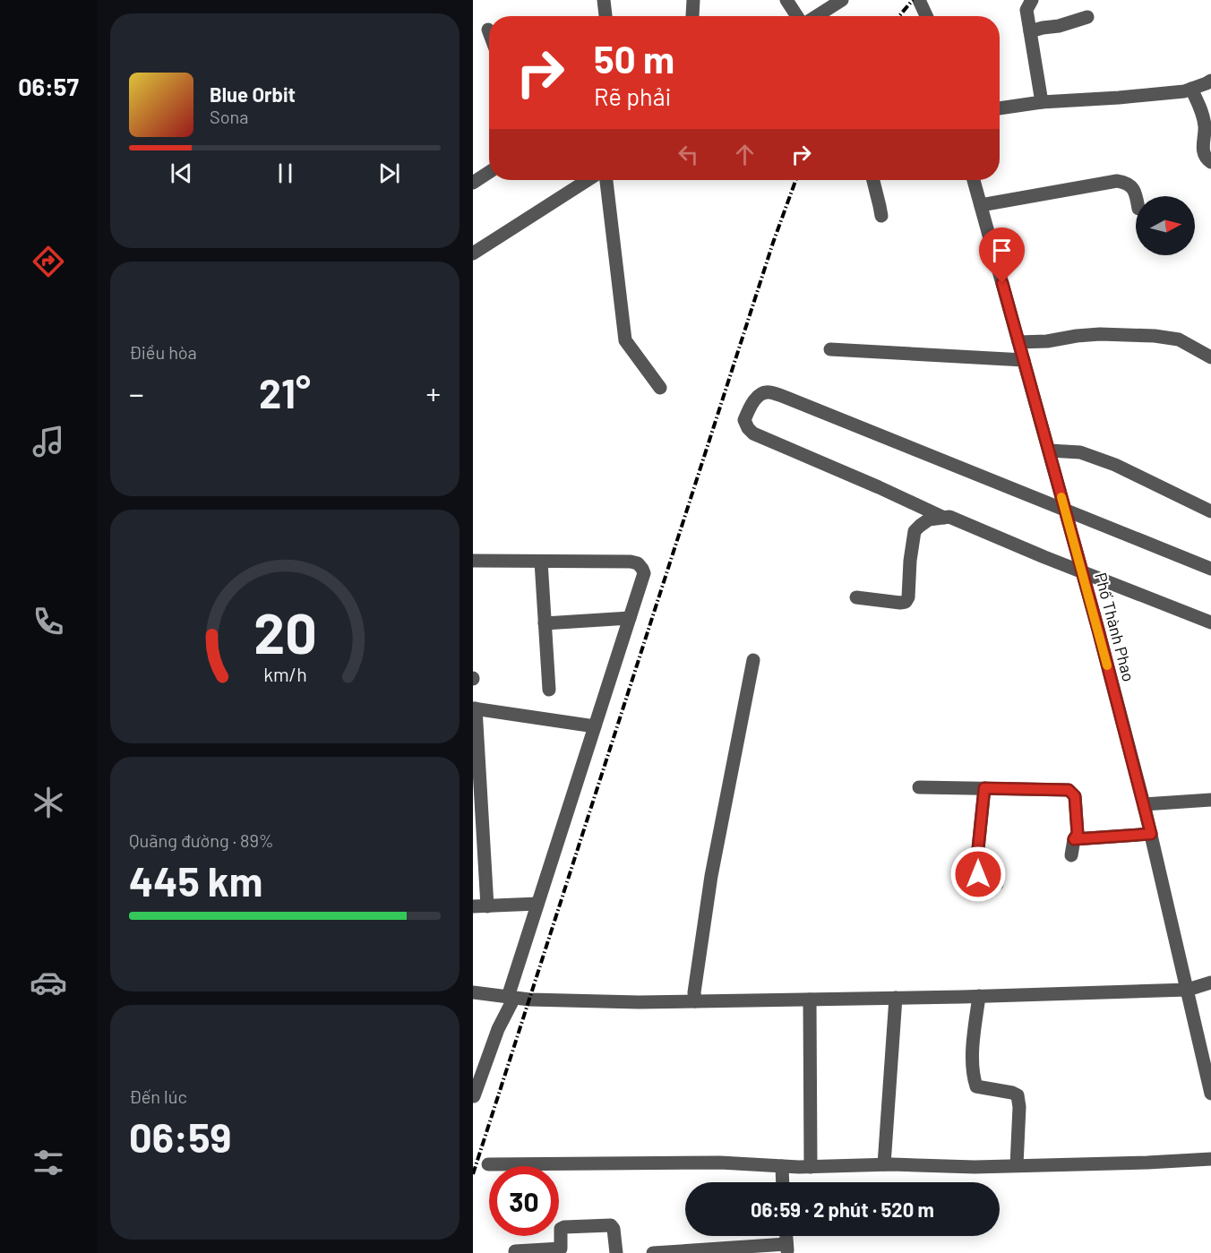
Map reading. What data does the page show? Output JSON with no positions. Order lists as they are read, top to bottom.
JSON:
{
  "streets": {
    "street": ["Phố Thành Phao"]
  },
  "north": "right",
  "page": {
    "tabs": "06:57",
    "turn": ["50 m", "Rẽ phải"],
    "song": ["Blue Orbit", "Sona"],
    "tile": [
      "Điều hòa",
      ["Quãng đường · 89%", "445 km"],
      ["Đến lúc", "06:59"]
    ],
    "heat": ["−", "21°", "+"],
    "limit": "30",
    "trip": "06:59 · 2 phút · 520 m",
    "gauge": ["20", "km/h"]
  }
}
